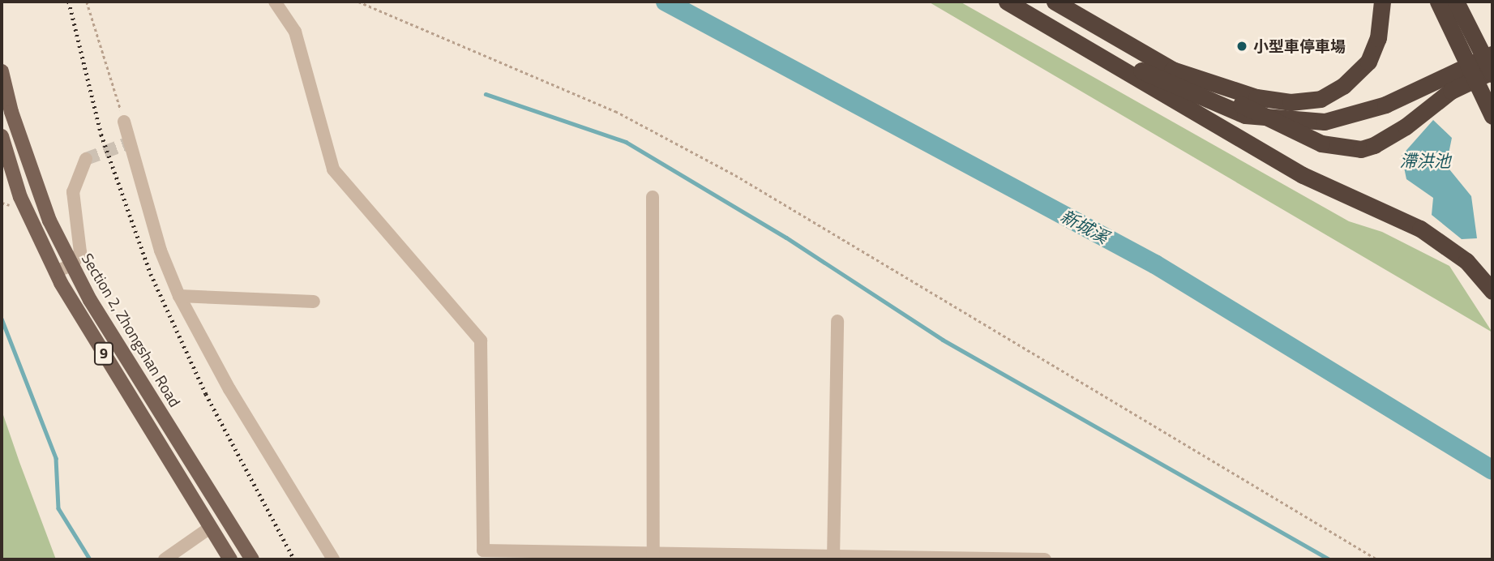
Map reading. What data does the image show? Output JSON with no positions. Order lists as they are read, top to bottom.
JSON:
{
  "streets": {
    "main road": ["Section 2, Zhongshan Road", "9"]
  },
  "water": ["滯洪池", "新城溪"],
  "places": ["小型車停車場"]
}
